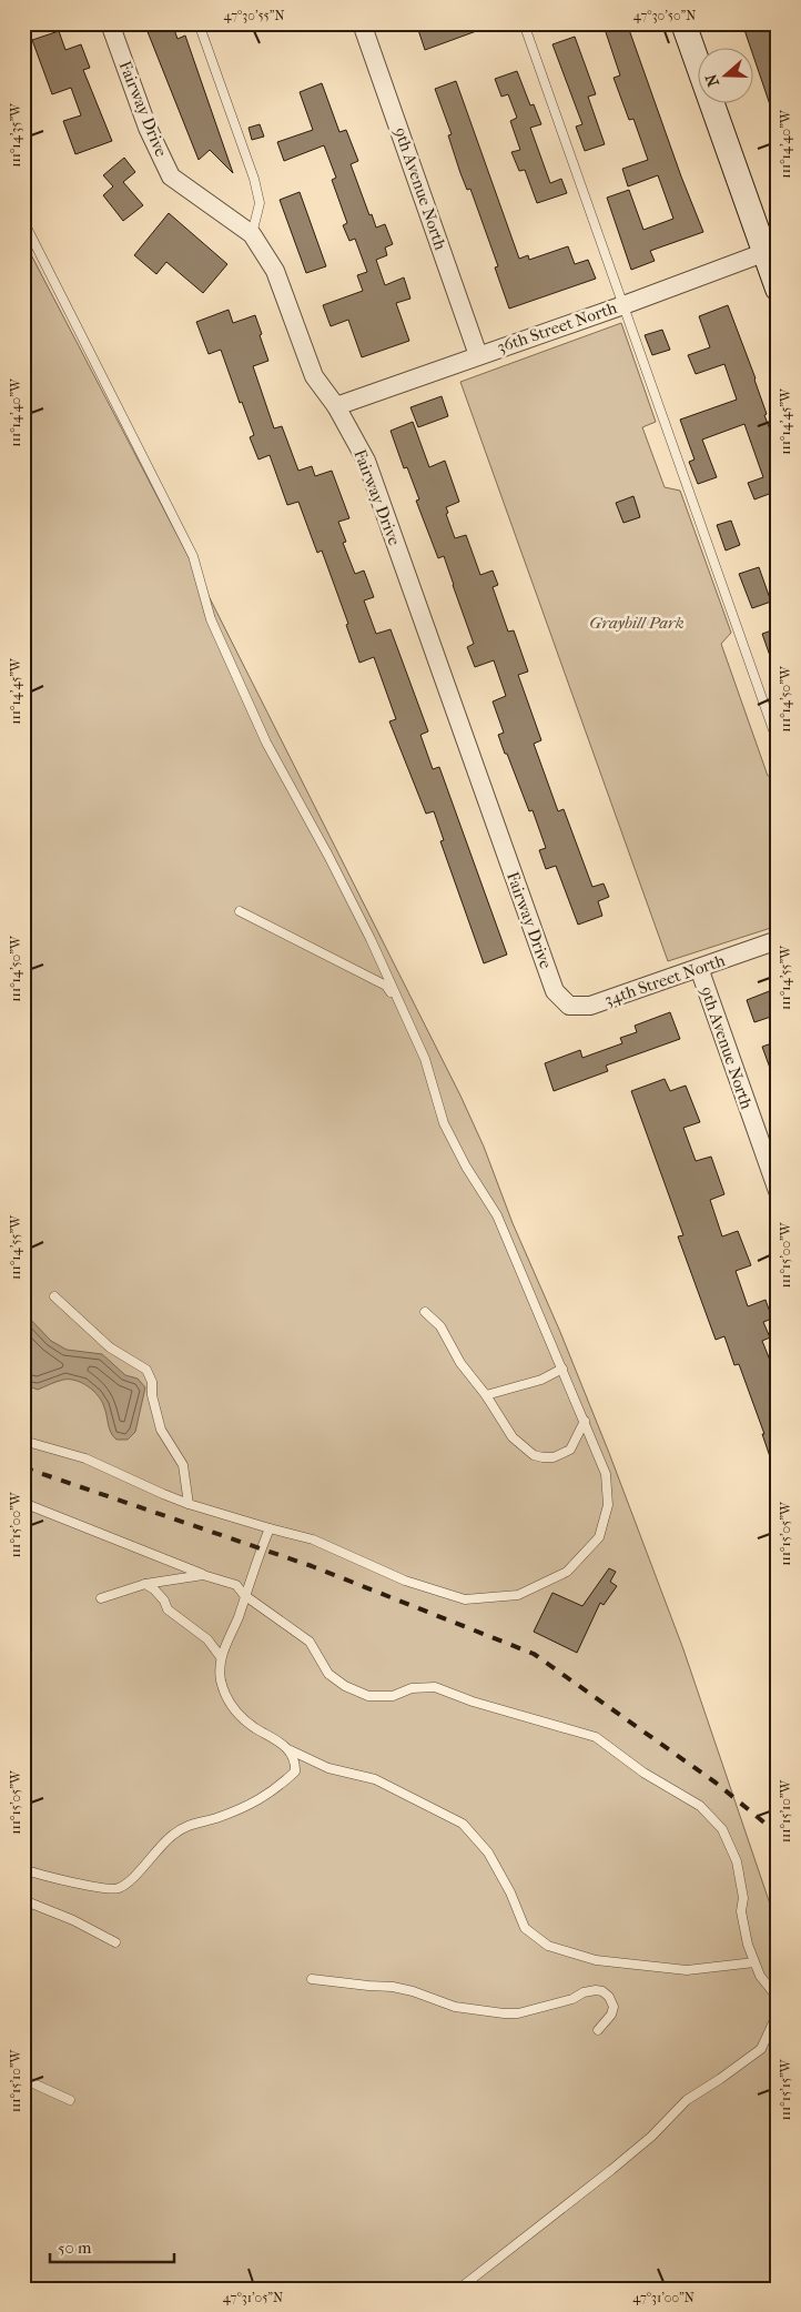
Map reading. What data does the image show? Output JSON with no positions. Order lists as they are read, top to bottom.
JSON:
{
  "streets": {
    "street": [
      "Fairway Drive",
      "9th Avenue North",
      "36th Street North",
      "34th Street North"
    ]
  },
  "crossings": [
    ["Fairway Drive", "36th Street North"],
    ["Fairway Drive", "34th Street North"],
    ["9th Avenue North", "36th Street North"],
    ["9th Avenue North", "34th Street North"]
  ],
  "parks": ["Graybill Park"],
  "scale_bar": "50 m",
  "north": "left",
  "coordinates": [
    "47°30'55\"N",
    "47°30'50\"N",
    "111°14'35\"W",
    "111°14'40\"W",
    "111°14'45\"W",
    "111°14'50\"W",
    "111°14'55\"W",
    "111°15'00\"W",
    "111°15'05\"W",
    "111°15'10\"W",
    "111°15'15\"W",
    "47°31'05\"N",
    "47°31'00\"N"
  ]
}
